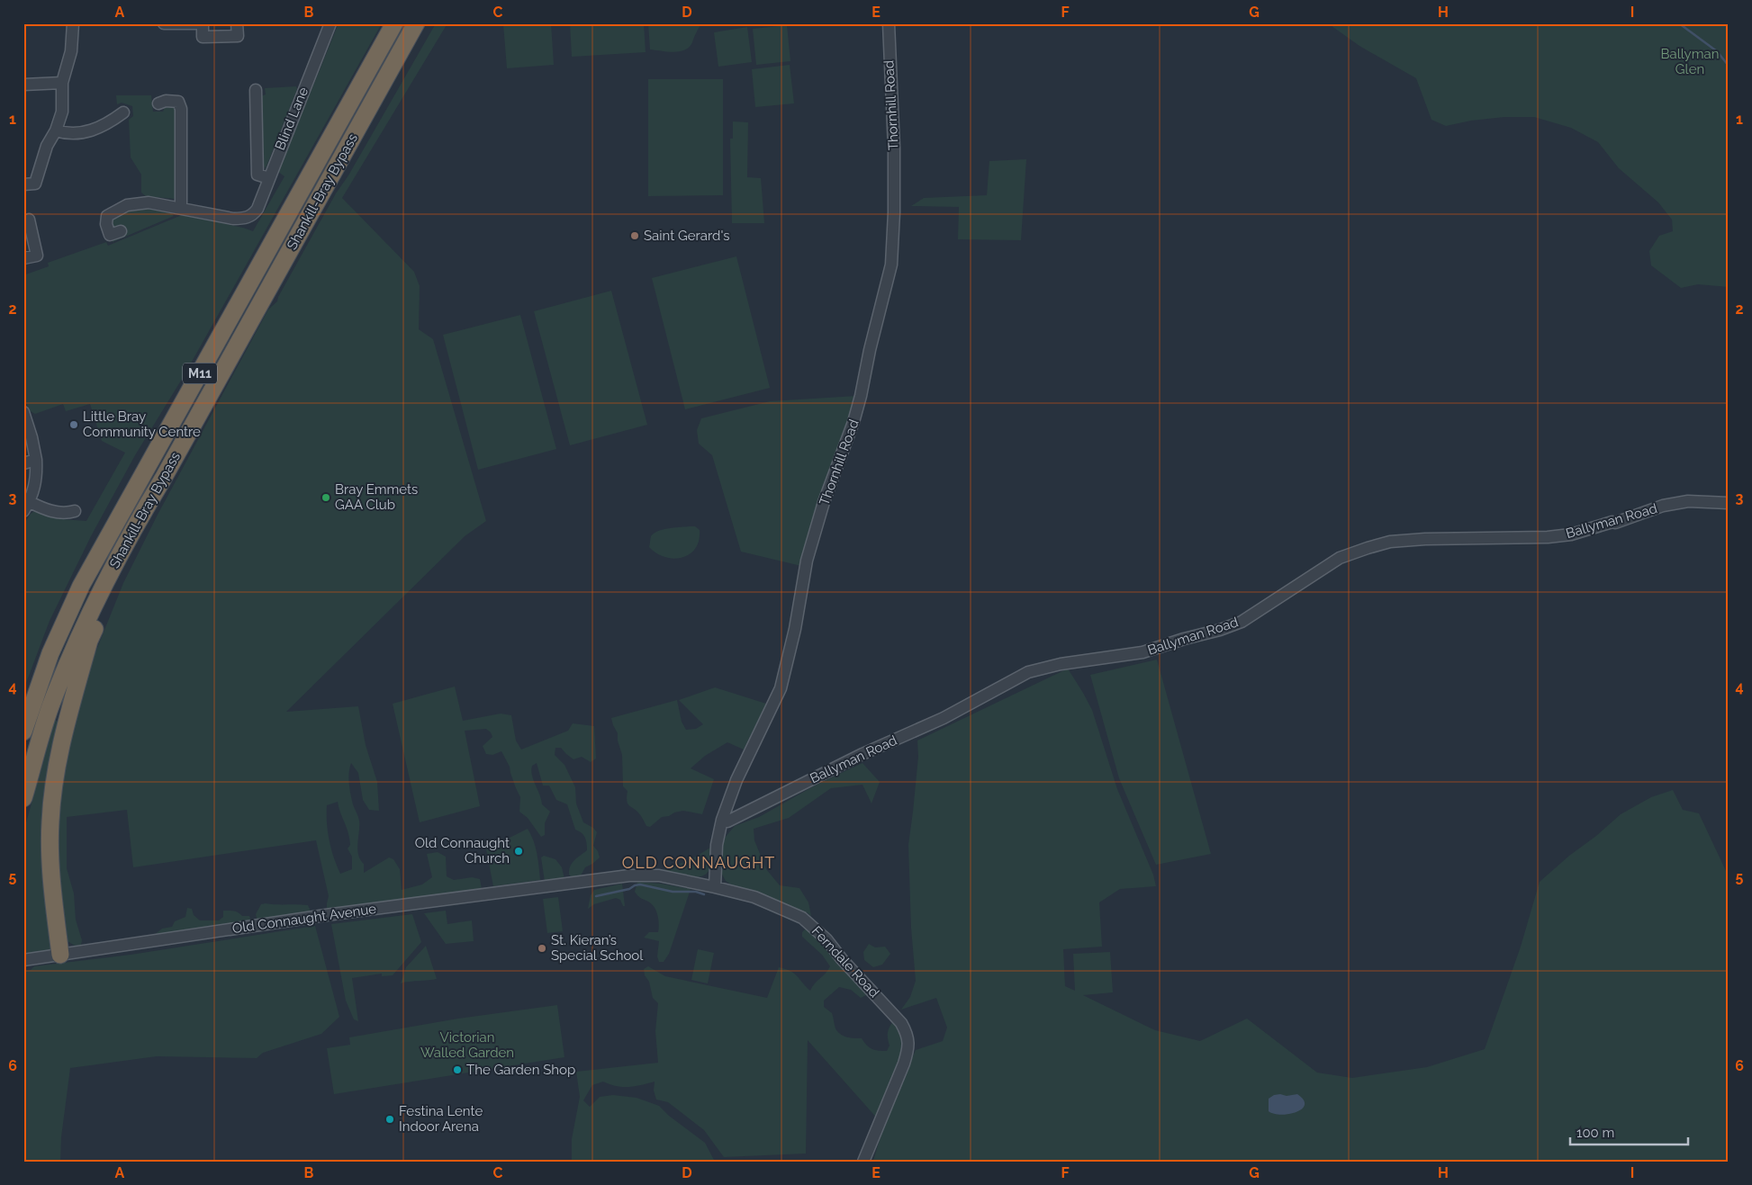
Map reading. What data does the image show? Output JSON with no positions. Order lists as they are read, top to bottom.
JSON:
{
  "streets": {
    "highway": ["Shankill-Bray Bypass", "M11"],
    "street": [
      "Thornhill Road",
      "Blind Lane",
      "Ballyman Road",
      "Old Connaught Avenue",
      "Ferndale Road"
    ]
  },
  "crossings": [
    ["Thornhill Road", "Ballyman Road"],
    ["Thornhill Road", "Ferndale Road"],
    ["Old Connaught Avenue", "Ferndale Road"]
  ],
  "districts": ["OLD CONNAUGHT"],
  "parks": ["Ballyman Glen", "Victorian Walled Garden"],
  "places": [
    "Saint Gerard's",
    "Little Bray Community Centre",
    "Bray Emmets GAA Club",
    "Old Connaught Church",
    "St. Kieran’s Special School",
    "The Garden Shop",
    "Festina Lente Indoor Arena"
  ],
  "scale_bar": "100 m",
  "grid": {
    "columns": [
      "A",
      "B",
      "C",
      "D",
      "E",
      "F",
      "G",
      "H",
      "I"
    ],
    "rows": [
      "1",
      "2",
      "3",
      "4",
      "5",
      "6"
    ]
  }
}
